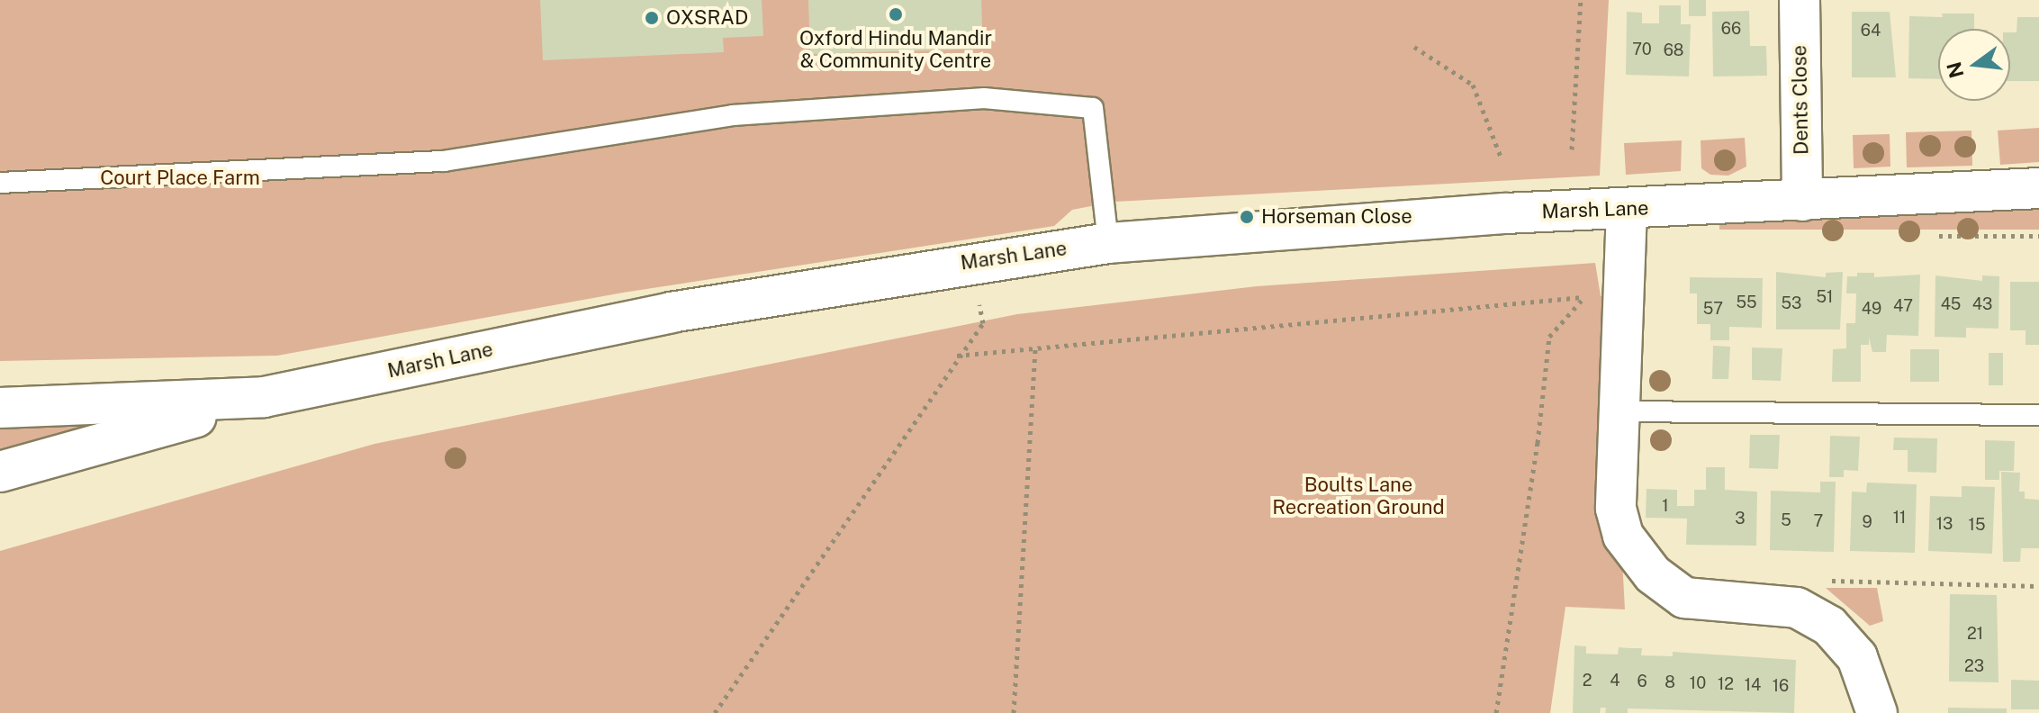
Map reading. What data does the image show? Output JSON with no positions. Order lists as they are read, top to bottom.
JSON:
{
  "streets": {
    "main road": ["Dents Close", "Marsh Lane"]
  },
  "crossings": [
    ["Dents Close", "Marsh Lane"]
  ],
  "parks": ["Court Place Farm", "Boults Lane Recreation Ground"],
  "places": ["Oxford Hindu Mandir & Community Centre", "OXSRAD", "Horseman Close"],
  "house_numbers": [
    "66",
    "64",
    "70",
    "68",
    "51",
    "55",
    "53",
    "45",
    "43",
    "47",
    "57",
    "49",
    "1",
    "11",
    "3",
    "5",
    "7",
    "9",
    "13",
    "15",
    "21",
    "23",
    "2",
    "4",
    "6",
    "8",
    "10",
    "12",
    "14",
    "16"
  ],
  "north": "left"
}
